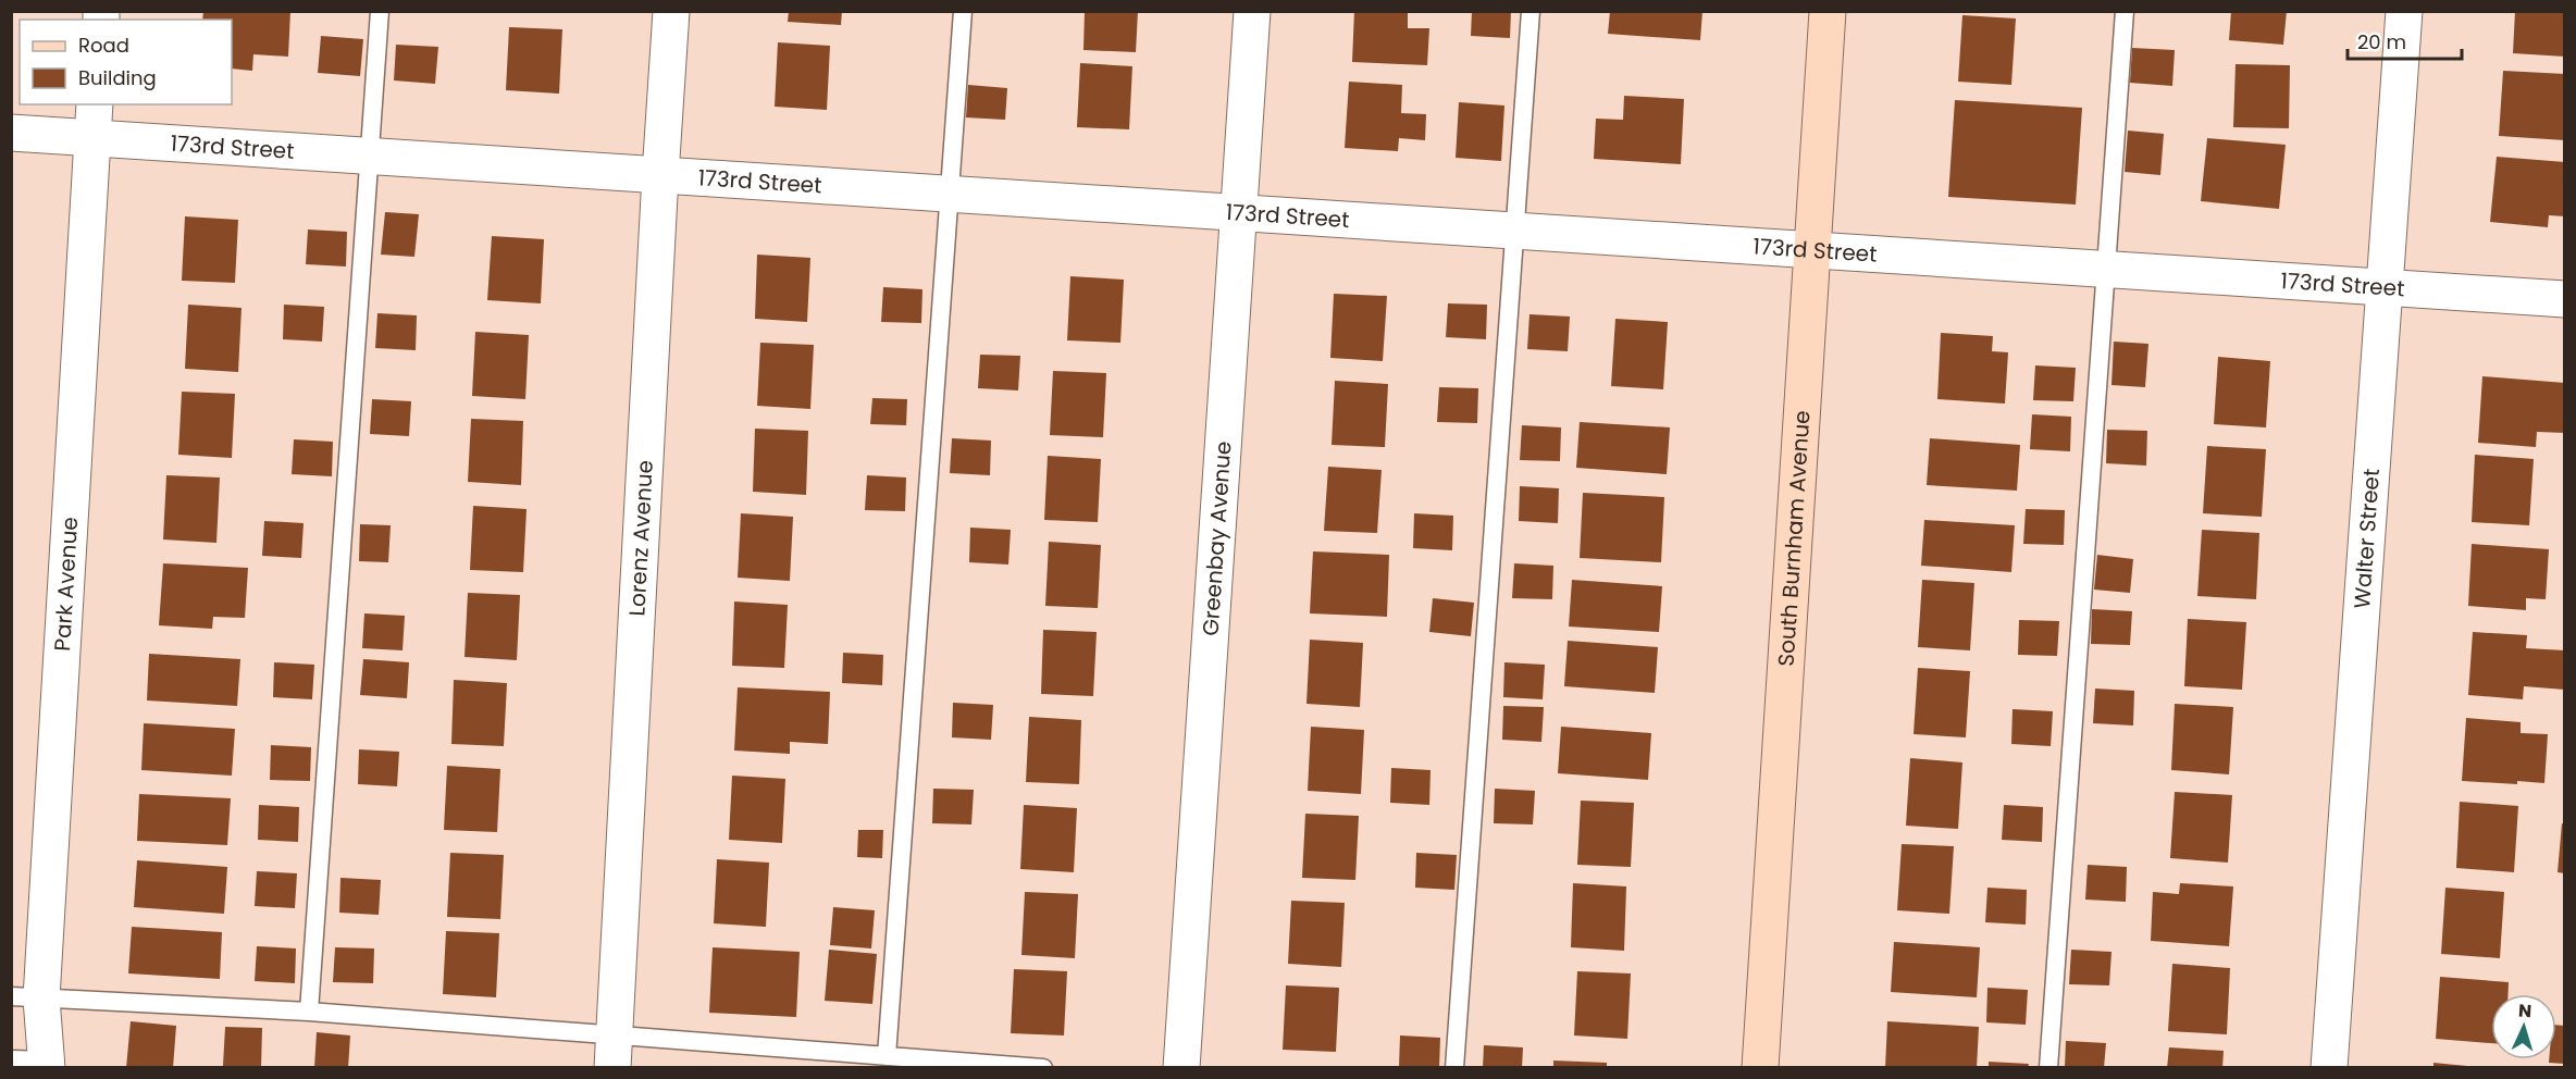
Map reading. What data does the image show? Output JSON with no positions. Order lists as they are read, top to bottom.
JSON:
{
  "streets": {
    "main road": ["South Burnham Avenue"],
    "street": [
      "173rd Street",
      "Lorenz Avenue",
      "Greenbay Avenue",
      "Walter Street",
      "Park Avenue"
    ]
  },
  "crossings": [
    ["173rd Street", "Lorenz Avenue"],
    ["173rd Street", "Greenbay Avenue"],
    ["173rd Street", "South Burnham Avenue"],
    ["173rd Street", "Walter Street"],
    ["173rd Street", "Park Avenue"]
  ],
  "legend": ["Road", "Building"],
  "scale_bar": "20 m",
  "north": "top"
}
